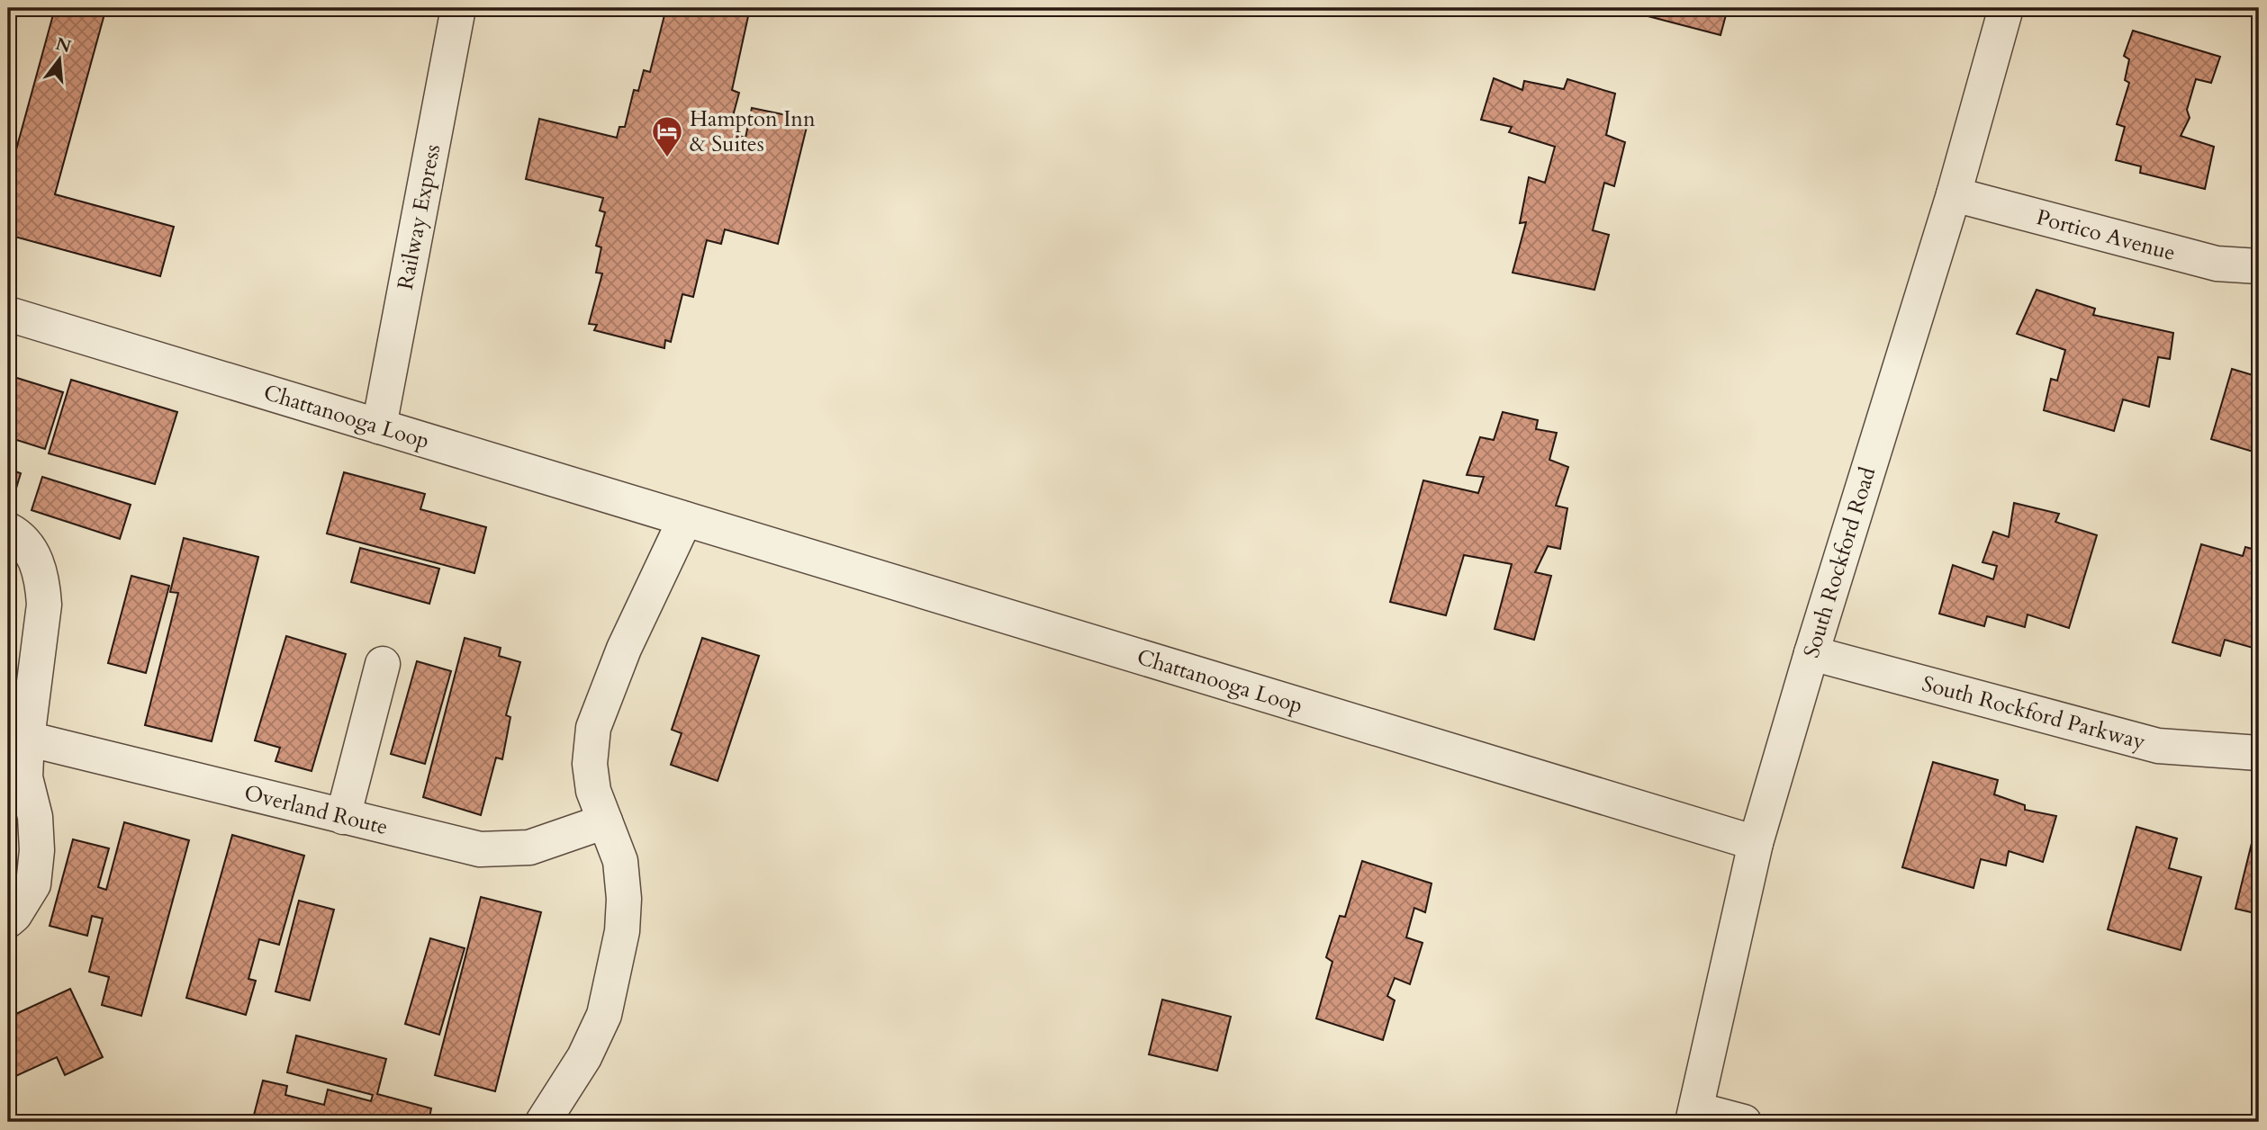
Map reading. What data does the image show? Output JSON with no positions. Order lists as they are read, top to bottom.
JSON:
{
  "streets": {
    "street": [
      "Railway Express",
      "Portico Avenue",
      "Chattanooga Loop",
      "South Rockford Road",
      "South Rockford Parkway",
      "Overland Route"
    ]
  },
  "crossings": [
    ["Railway Express", "Chattanooga Loop"],
    ["Portico Avenue", "South Rockford Road"],
    ["Chattanooga Loop", "South Rockford Road"],
    ["South Rockford Road", "South Rockford Parkway"]
  ],
  "places": {
    "hotel": ["Hampton Inn & Suites"]
  },
  "north": "top"
}
